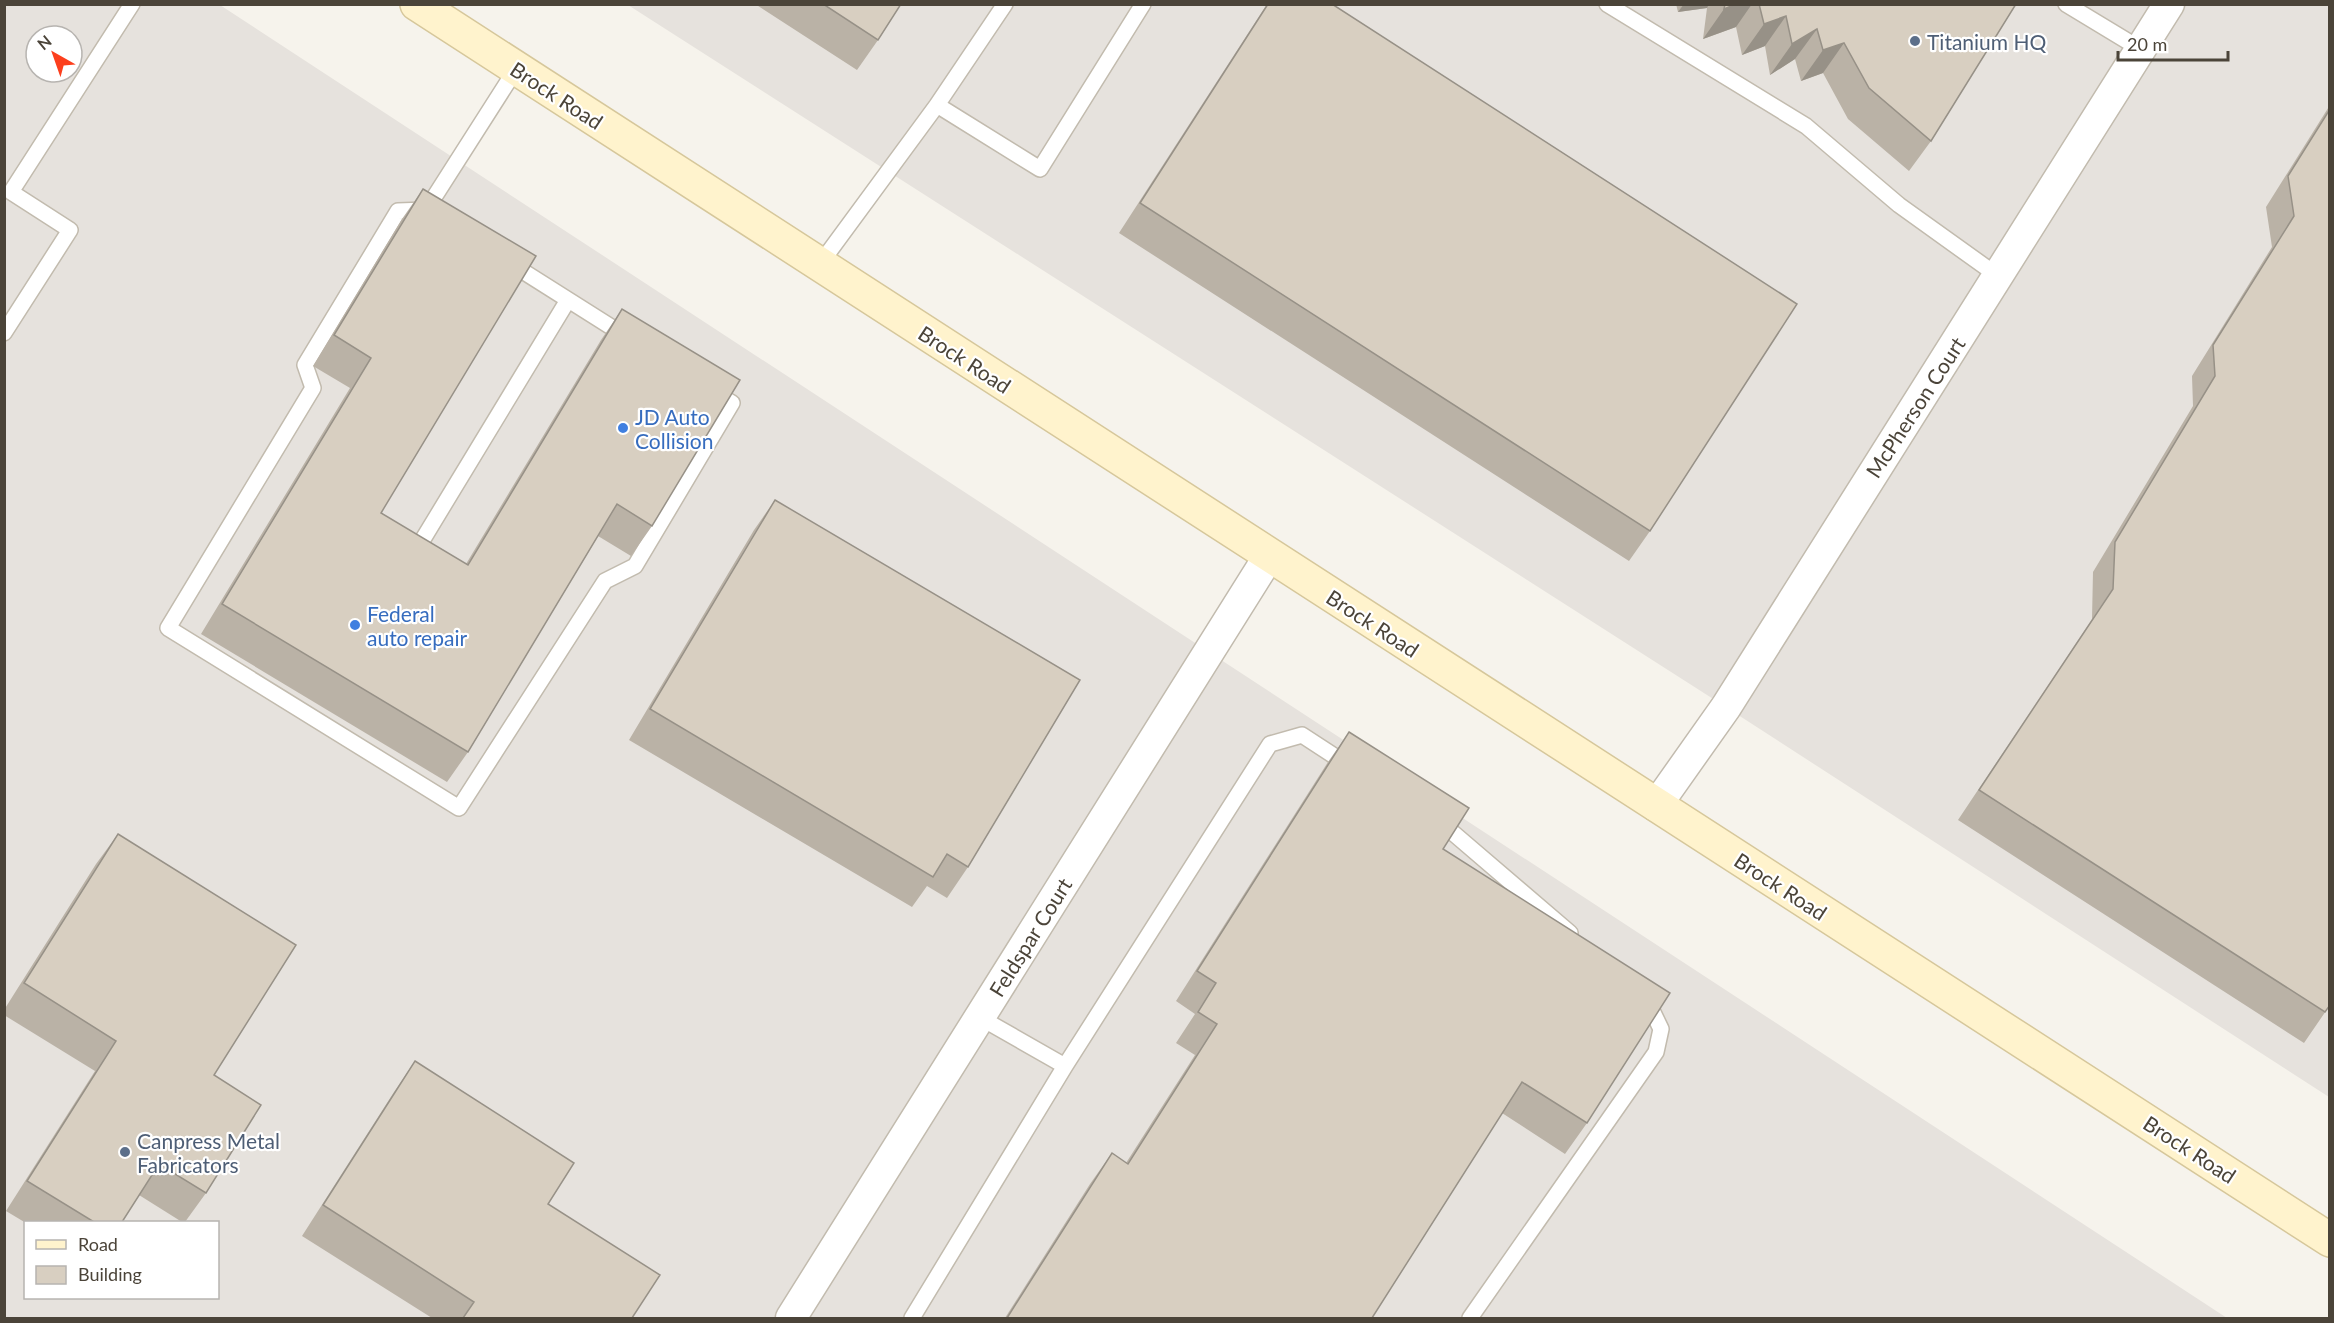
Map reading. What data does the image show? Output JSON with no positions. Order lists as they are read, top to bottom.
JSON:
{
  "streets": {
    "main road": ["Brock Road"],
    "street": ["McPherson Court", "Feldspar Court"]
  },
  "crossings": [
    ["Brock Road", "McPherson Court"],
    ["Brock Road", "Feldspar Court"]
  ],
  "places": [
    "Titanium HQ",
    "JD Auto Collision",
    "Federal auto repair",
    "Canpress Metal Fabricators"
  ],
  "legend": ["Road", "Building"],
  "scale_bar": "20 m",
  "north": "top left"
}
